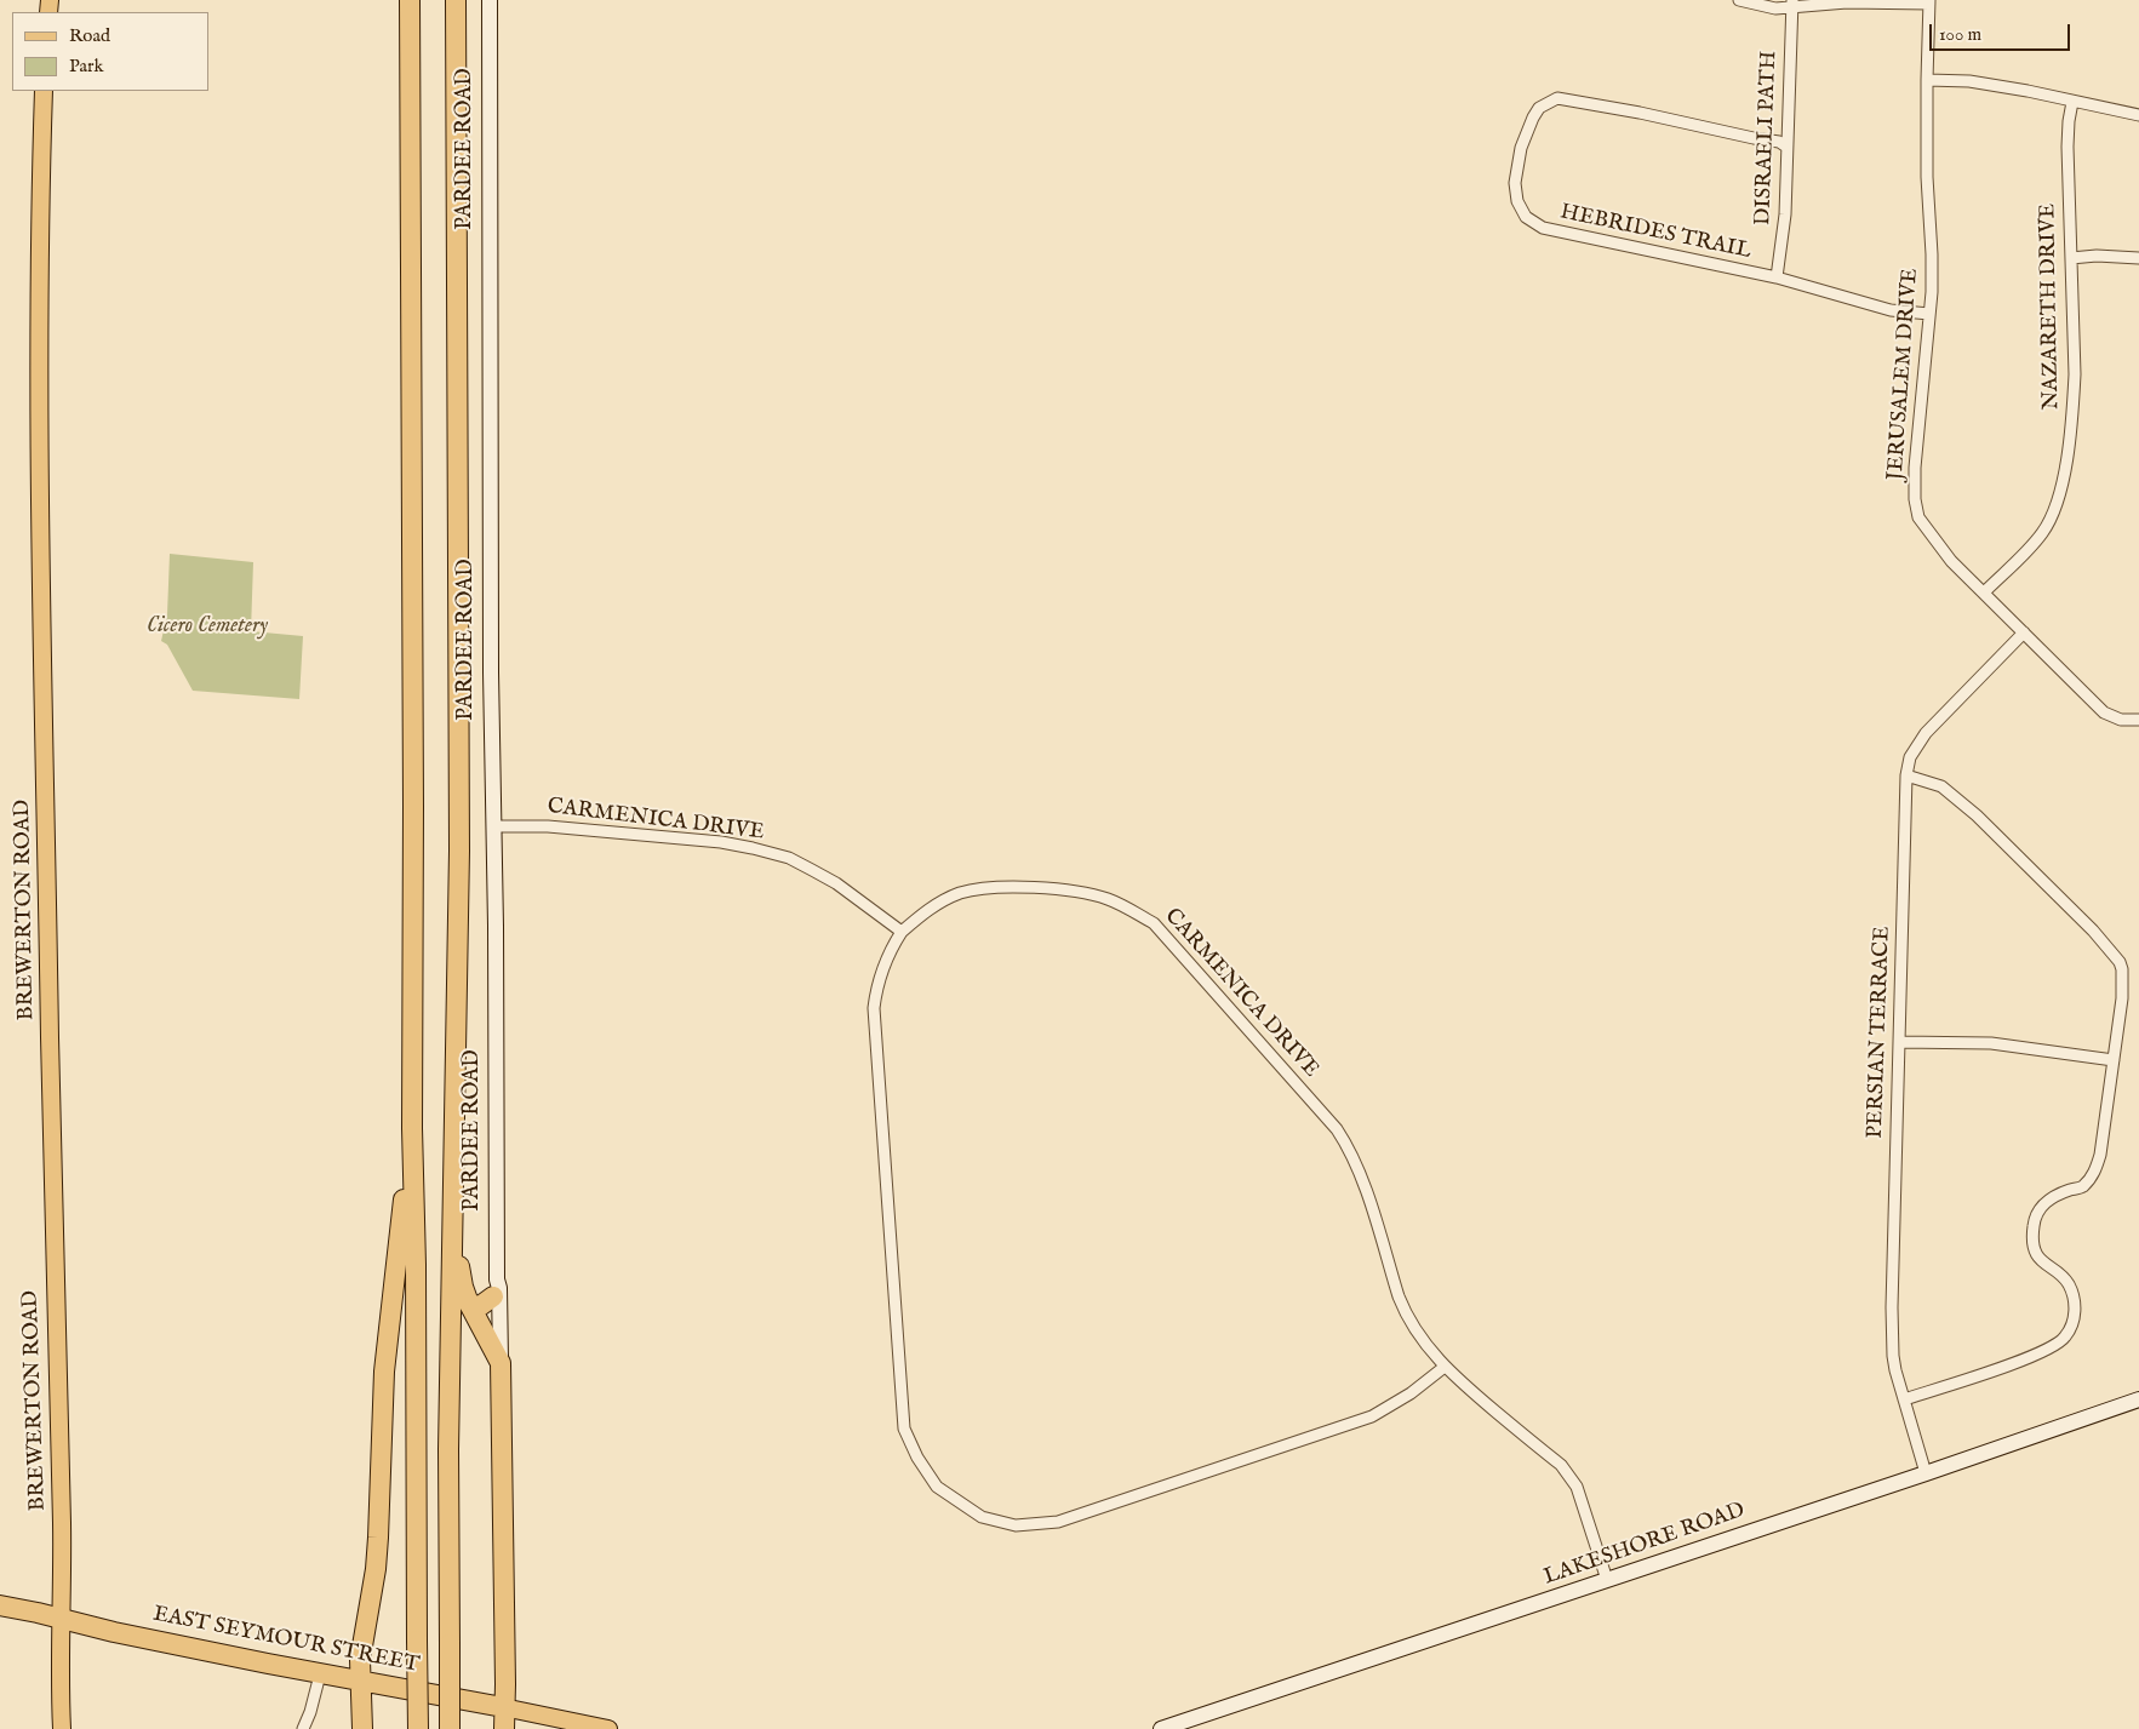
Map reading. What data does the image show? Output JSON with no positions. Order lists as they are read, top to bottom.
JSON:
{
  "streets": {
    "highway": ["PARDEE ROAD", "EAST SEYMOUR STREET"],
    "main road": ["BREWERTON ROAD"],
    "street": [
      "DISRAELI PATH",
      "HEBRIDES TRAIL",
      "NAZARETH DRIVE",
      "JERUSALEM DRIVE",
      "CARMENICA DRIVE",
      "PERSIAN TERRACE",
      "LAKESHORE ROAD"
    ]
  },
  "crossings": [
    ["DISRAELI PATH", "HEBRIDES TRAIL"],
    ["PARDEE ROAD", "CARMENICA DRIVE"],
    ["PARDEE ROAD", "EAST SEYMOUR STREET"],
    ["HEBRIDES TRAIL", "JERUSALEM DRIVE"],
    ["NAZARETH DRIVE", "JERUSALEM DRIVE"],
    ["JERUSALEM DRIVE", "PERSIAN TERRACE"],
    ["CARMENICA DRIVE", "LAKESHORE ROAD"],
    ["BREWERTON ROAD", "EAST SEYMOUR STREET"],
    ["PERSIAN TERRACE", "LAKESHORE ROAD"]
  ],
  "parks": ["Cicero Cemetery"],
  "legend": ["Road", "Park"],
  "scale_bar": "100 m"
}
